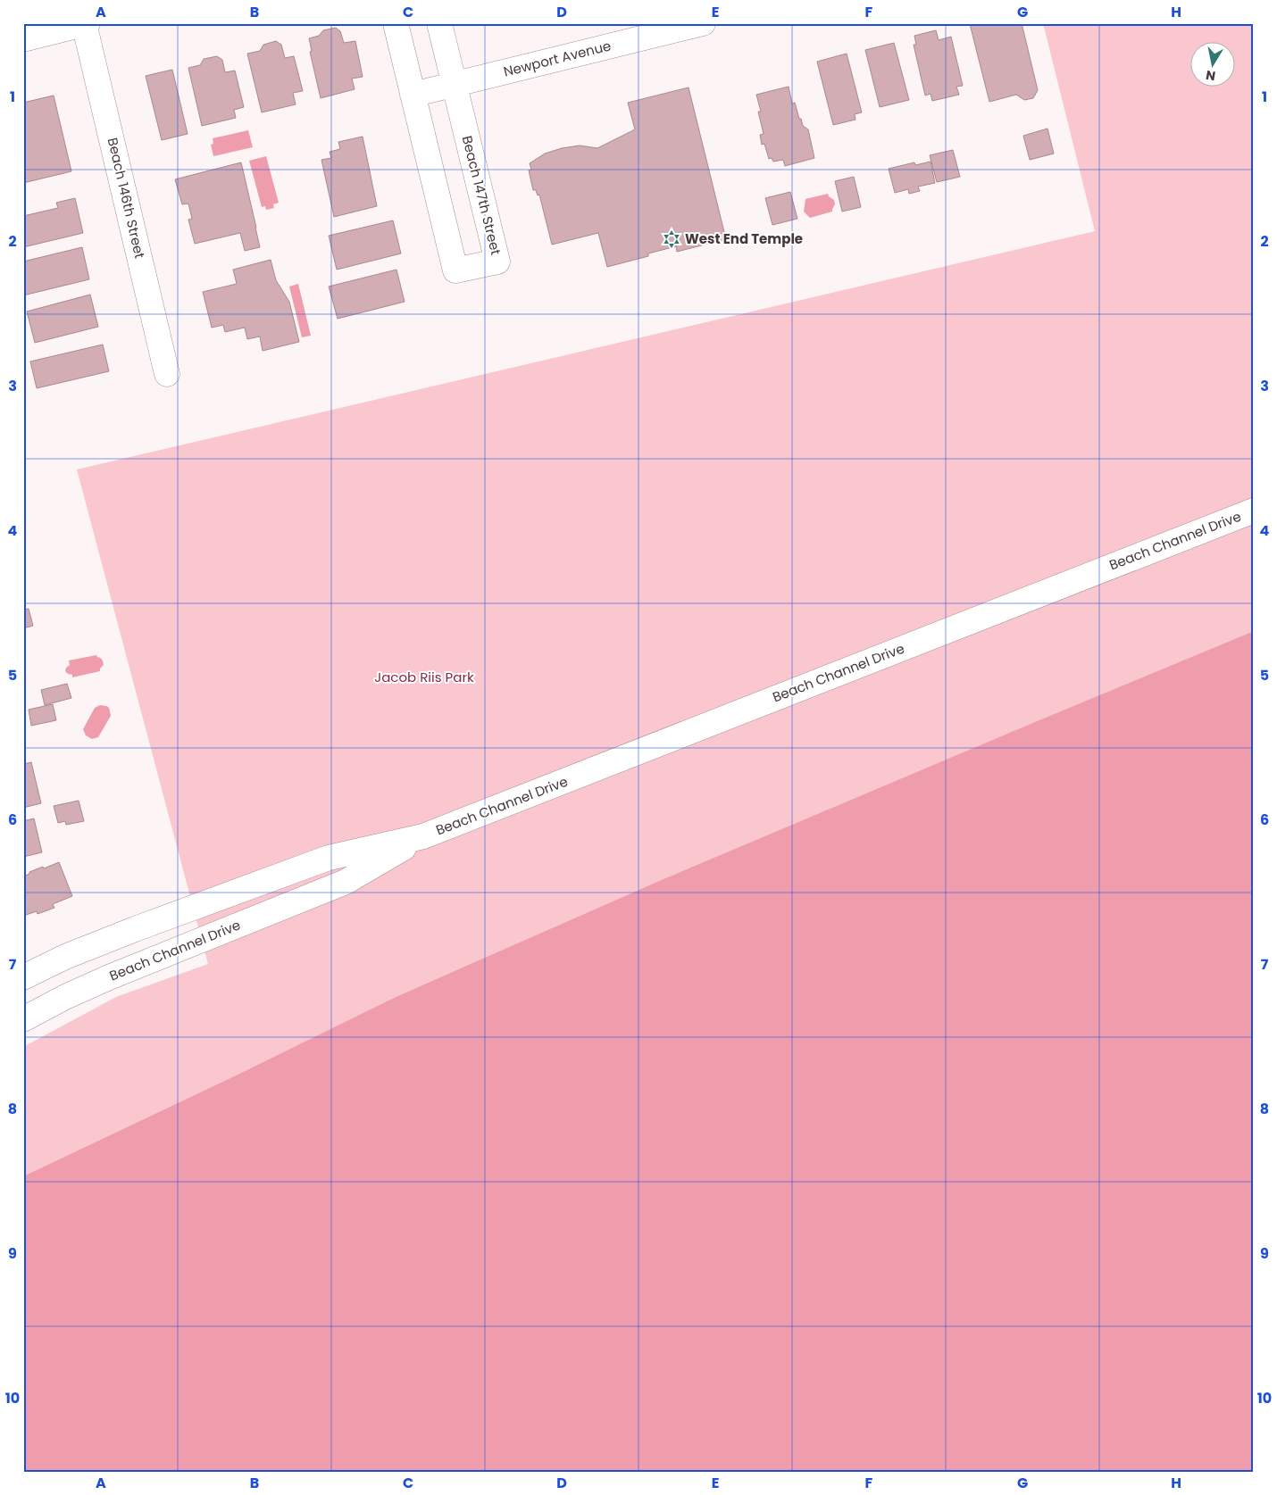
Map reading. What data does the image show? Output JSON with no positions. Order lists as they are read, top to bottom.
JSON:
{
  "streets": {
    "main road": [
      "Newport Avenue",
      "Beach 147th Street",
      "Beach 146th Street",
      "Beach Channel Drive"
    ]
  },
  "crossings": [
    ["Newport Avenue", "Beach 147th Street"]
  ],
  "parks": ["Jacob Riis Park"],
  "places": {
    "synagogue": ["West End Temple"]
  },
  "north": "bottom",
  "grid": {
    "columns": [
      "A",
      "B",
      "C",
      "D",
      "E",
      "F",
      "G",
      "H"
    ],
    "rows": [
      "1",
      "2",
      "3",
      "4",
      "5",
      "6",
      "7",
      "8",
      "9",
      "10"
    ]
  }
}
